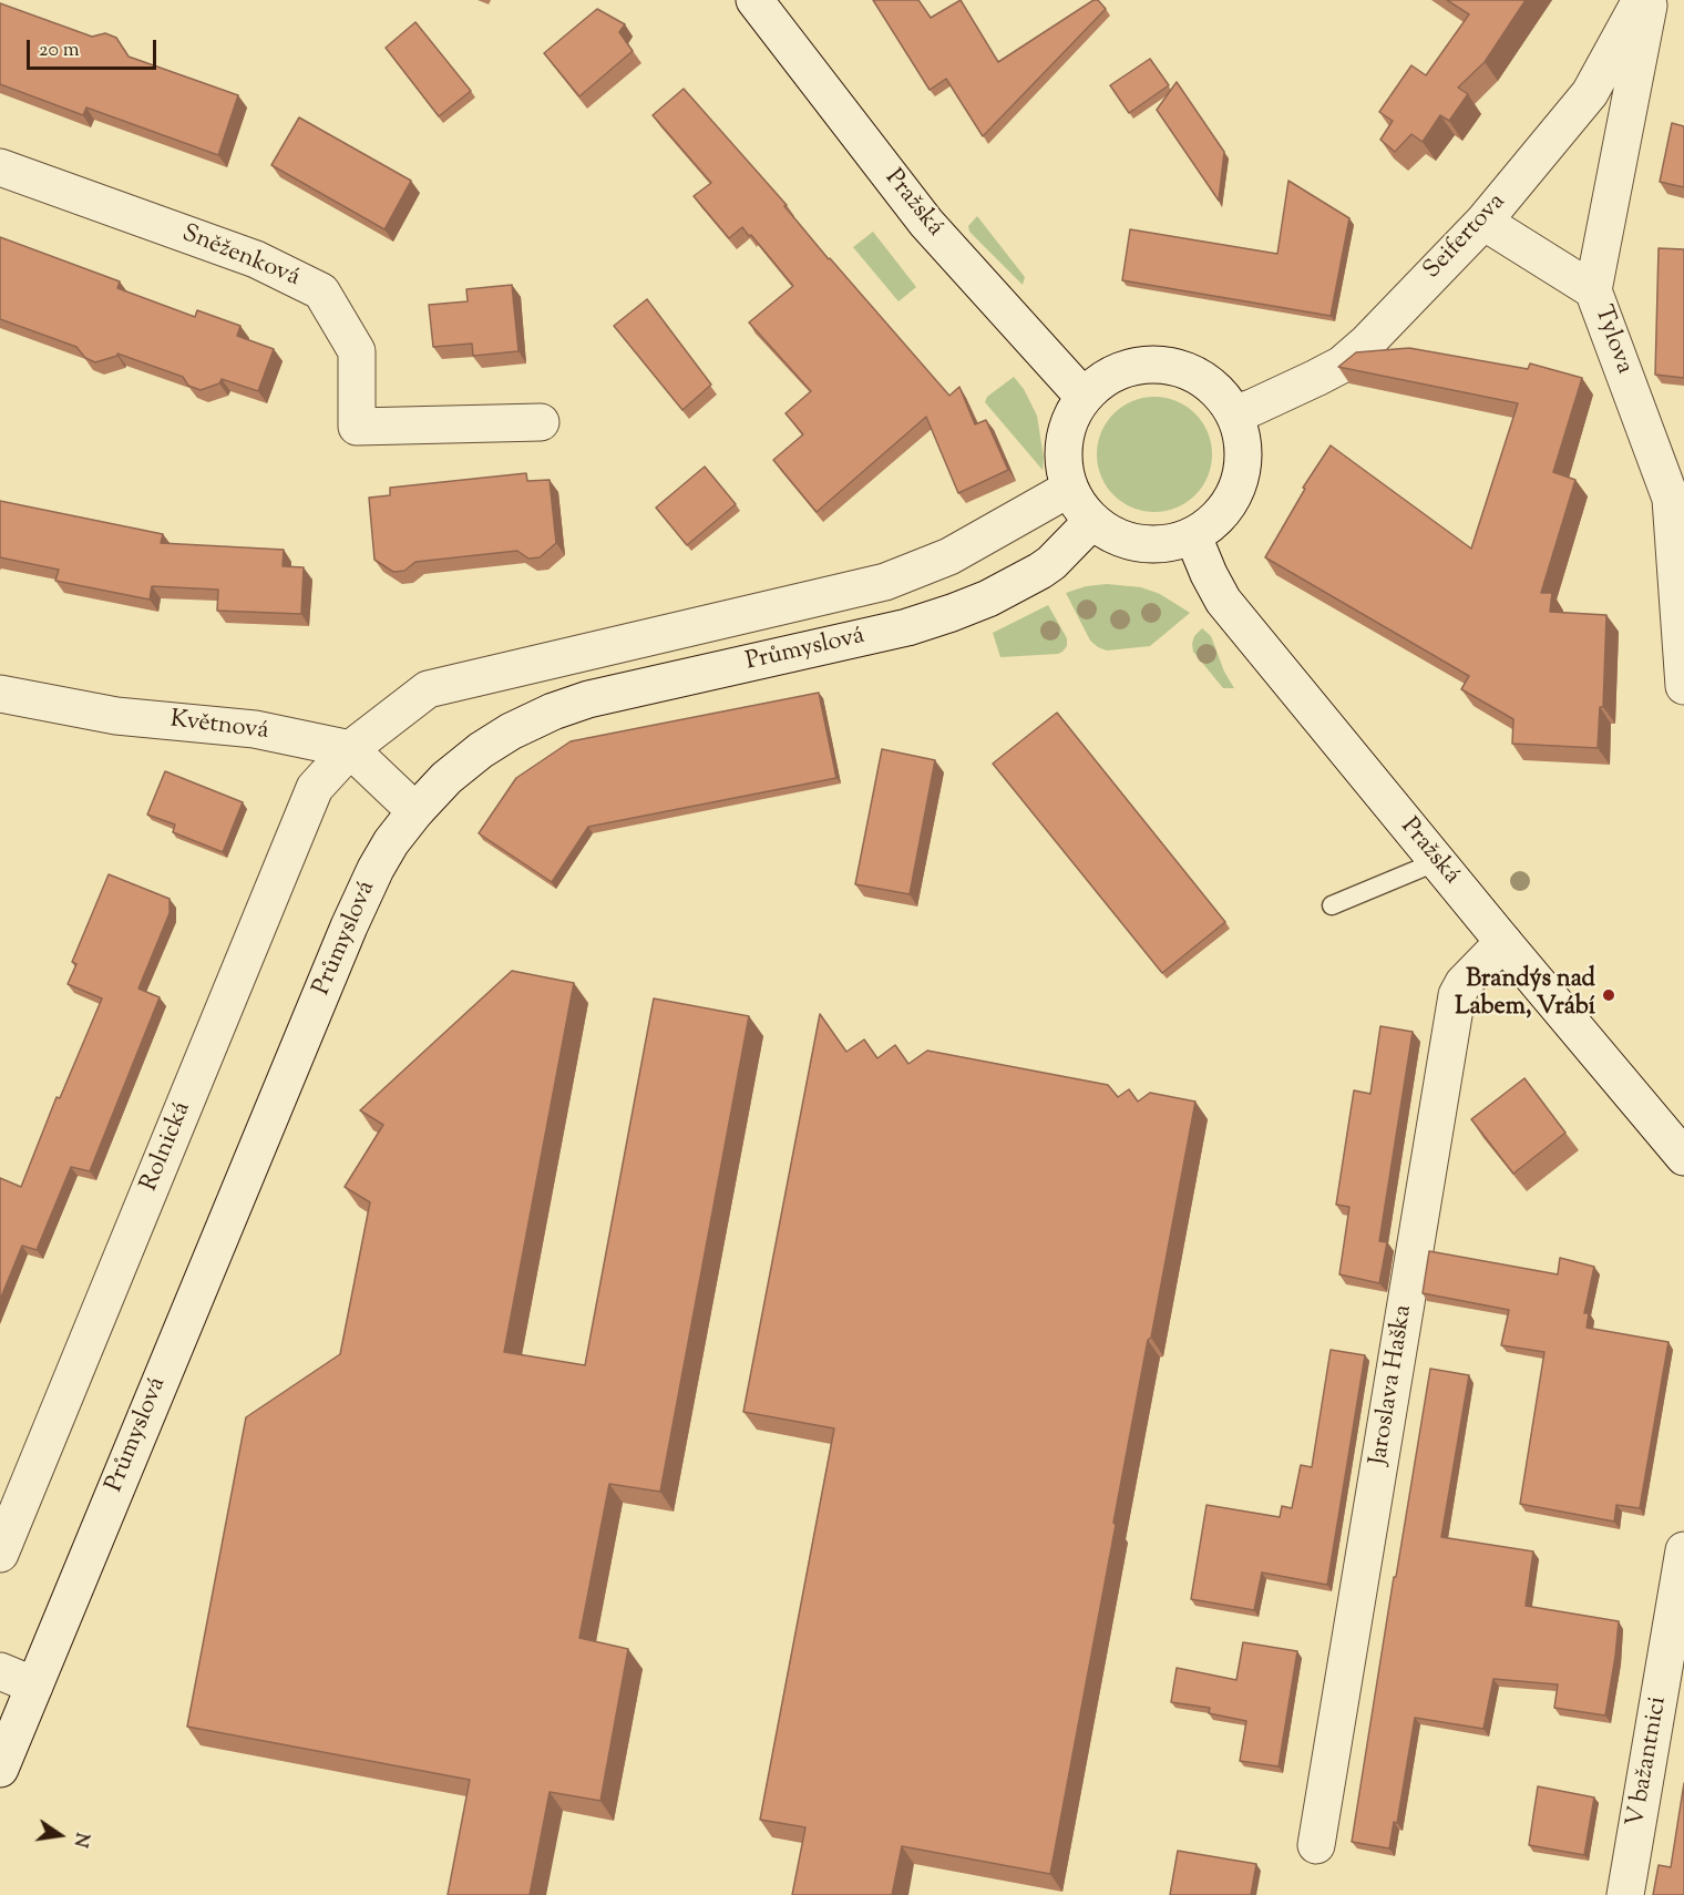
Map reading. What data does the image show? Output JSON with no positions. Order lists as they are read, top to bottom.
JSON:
{
  "streets": {
    "street": [
      "Pražská",
      "Seifertova",
      "Sněženková",
      "Tylova",
      "Průmyslová",
      "Květnová",
      "Rolnická",
      "Jaroslava Haška",
      "V bažantnici"
    ]
  },
  "crossings": [
    ["Pražská", "Seifertova"],
    ["Pražská", "Průmyslová"],
    ["Pražská", "Rolnická"],
    ["Pražská", "Jaroslava Haška"],
    ["Seifertova", "Tylova"],
    ["Seifertova", "Průmyslová"],
    ["Seifertova", "Rolnická"],
    ["Průmyslová", "Rolnická"],
    ["Květnová", "Rolnická"]
  ],
  "places": ["Brandýs nad Labem, Vrábí"],
  "scale_bar": "20 m",
  "north": "right"
}
